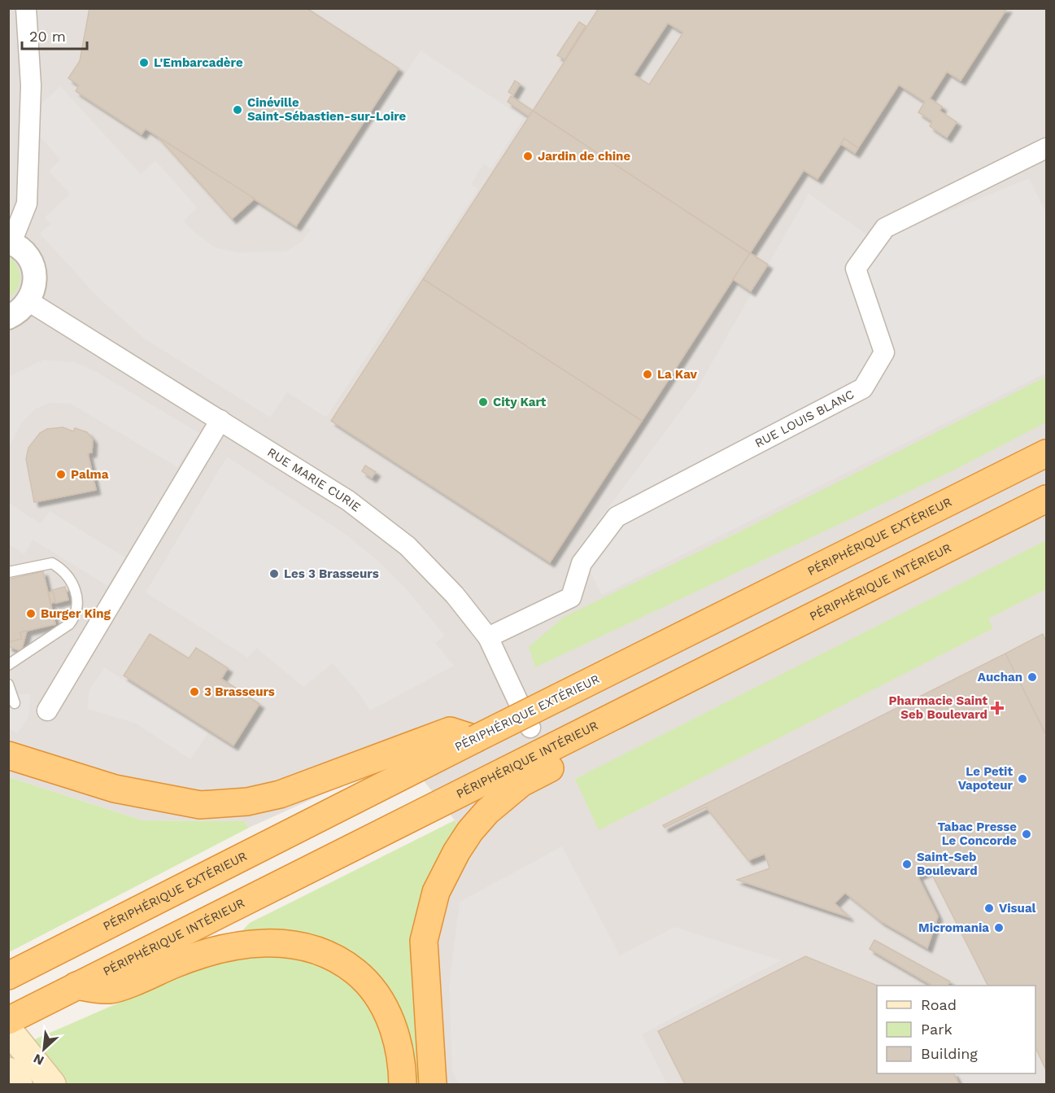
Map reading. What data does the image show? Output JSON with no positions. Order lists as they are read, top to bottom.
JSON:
{
  "streets": {
    "highway": ["PÉRIPHÉRIQUE EXTÉRIEUR", "PÉRIPHÉRIQUE INTÉRIEUR"],
    "street": ["RUE LOUIS BLANC", "RUE MARIE CURIE"]
  },
  "crossings": [
    ["RUE LOUIS BLANC", "RUE MARIE CURIE"]
  ],
  "places": {
    "other": [
      "L'Embarcadère",
      "Cinéville Saint-Sébastien-sur-Loire",
      "Jardin de chine",
      "La Kav",
      "City Kart",
      "Palma",
      "Les 3 Brasseurs",
      "Burger King",
      "Auchan",
      "3 Brasseurs",
      "Le Petit Vapoteur",
      "Tabac Presse Le Concorde",
      "Saint-Seb Boulevard",
      "Visual",
      "Micromania"
    ],
    "health": ["Pharmacie Saint Seb Boulevard"]
  },
  "legend": ["Road", "Park", "Building"],
  "scale_bar": "20 m",
  "north": "bottom left"
}
